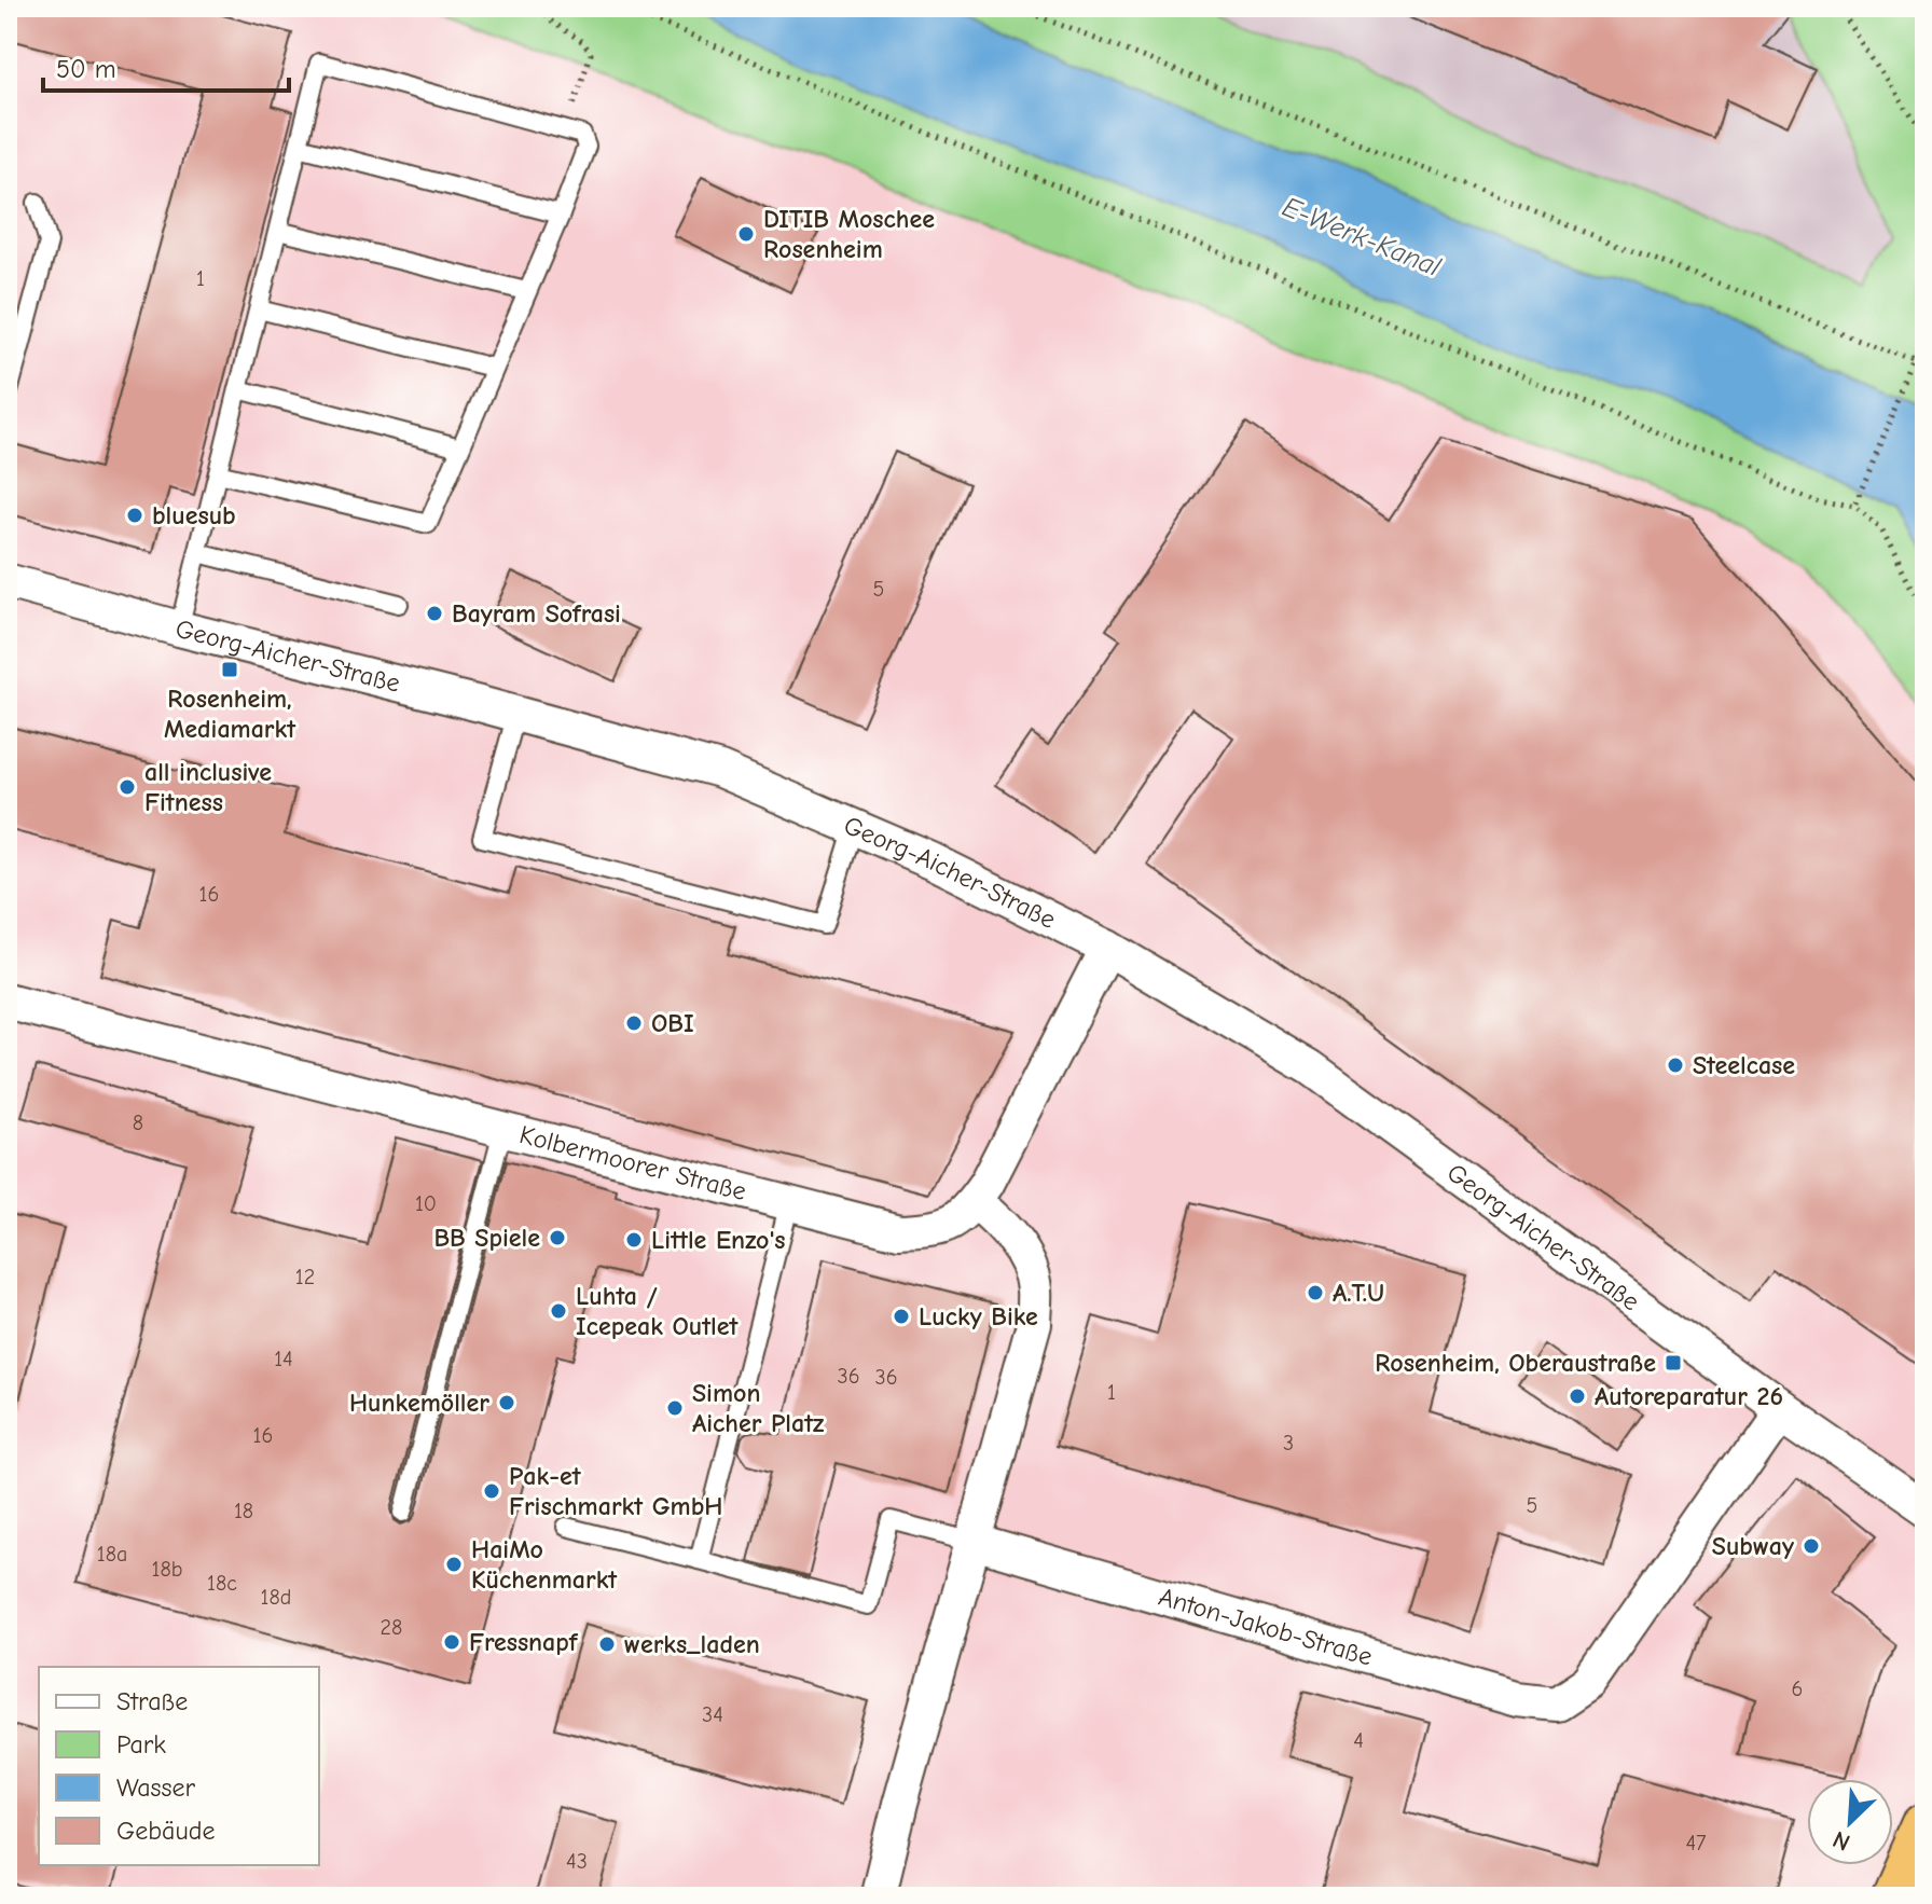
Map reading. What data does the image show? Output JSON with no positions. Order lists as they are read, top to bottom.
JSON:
{
  "streets": {
    "street": ["Georg-Aicher-Straße", "Kolbermoorer Straße", "Anton-Jakob-Straße"]
  },
  "crossings": [
    ["Georg-Aicher-Straße", "Kolbermoorer Straße"],
    ["Georg-Aicher-Straße", "Anton-Jakob-Straße"]
  ],
  "water": ["E-Werk-Kanal"],
  "places": {
    "other": [
      "DITIB Moschee Rosenheim",
      "bluesub",
      "Bayram Sofrasi",
      "all inclusive Fitness",
      "OBI",
      "Steelcase",
      "BB Spiele",
      "Little Enzo's",
      "A.T.U",
      "Luhta / Icepeak Outlet",
      "Lucky Bike",
      "Autoreparatur 26",
      "Hunkemöller",
      "Simon Aicher Platz",
      "Pak-et Frischmarkt GmbH",
      "Subway",
      "HaiMo Küchenmarkt",
      "Fressnapf",
      "werks_laden"
    ],
    "transit": ["Rosenheim, Mediamarkt", "Rosenheim, Oberaustraße"]
  },
  "house_numbers": [
    "1",
    "5",
    "16",
    "8",
    "10",
    "12",
    "14",
    "36",
    "36",
    "1",
    "16",
    "3",
    "5",
    "18",
    "18a",
    "18b",
    "18c",
    "18d",
    "28",
    "6",
    "34",
    "4",
    "47",
    "43"
  ],
  "legend": [
    "Straße",
    "Park",
    "Wasser",
    "Gebäude"
  ],
  "scale_bar": "50 m",
  "north": "bottom left"
}
